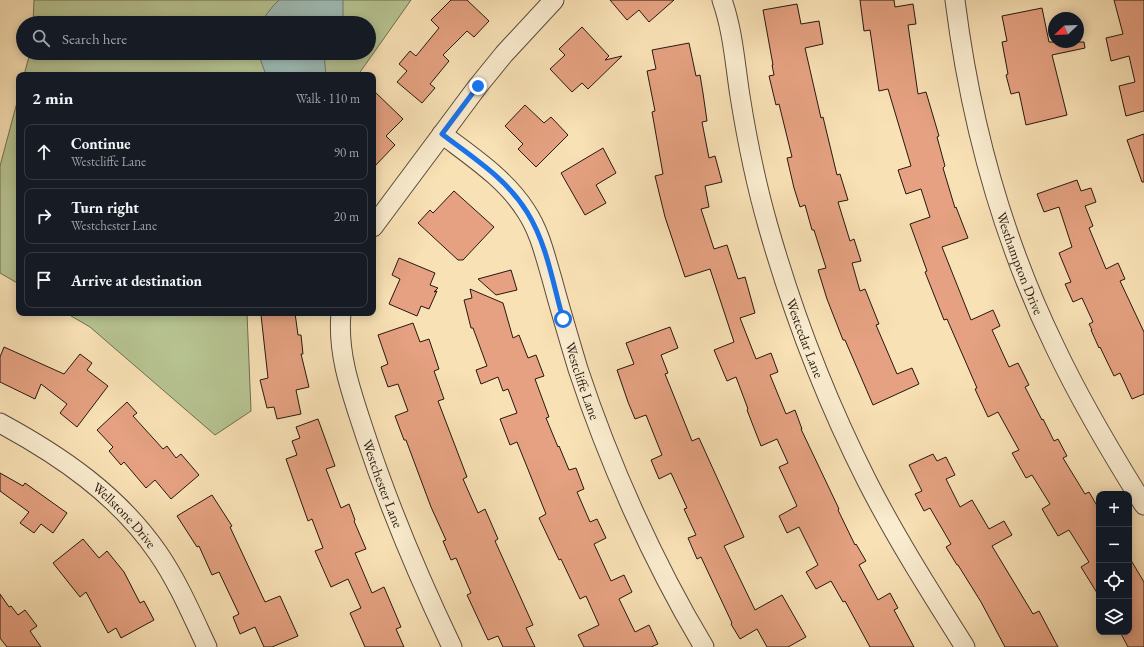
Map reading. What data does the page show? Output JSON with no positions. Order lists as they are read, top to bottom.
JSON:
{
  "streets": {
    "street": [
      "Westhampton Drive",
      "Westcedar Lane",
      "Westcliffe Lane",
      "Westchester Lane",
      "Wellstone Drive"
    ]
  },
  "north": "bottom left",
  "page": {
    "search": "Search here",
    "heading": ["2 min", "Walk · 110 m"],
    "list": [
      ["Continue", "Westcliffe Lane", "90 m"],
      ["Turn right", "Westchester Lane", "20 m"],
      "Arrive at destination"
    ],
    "map_buttons": ["+", "−"]
  }
}
